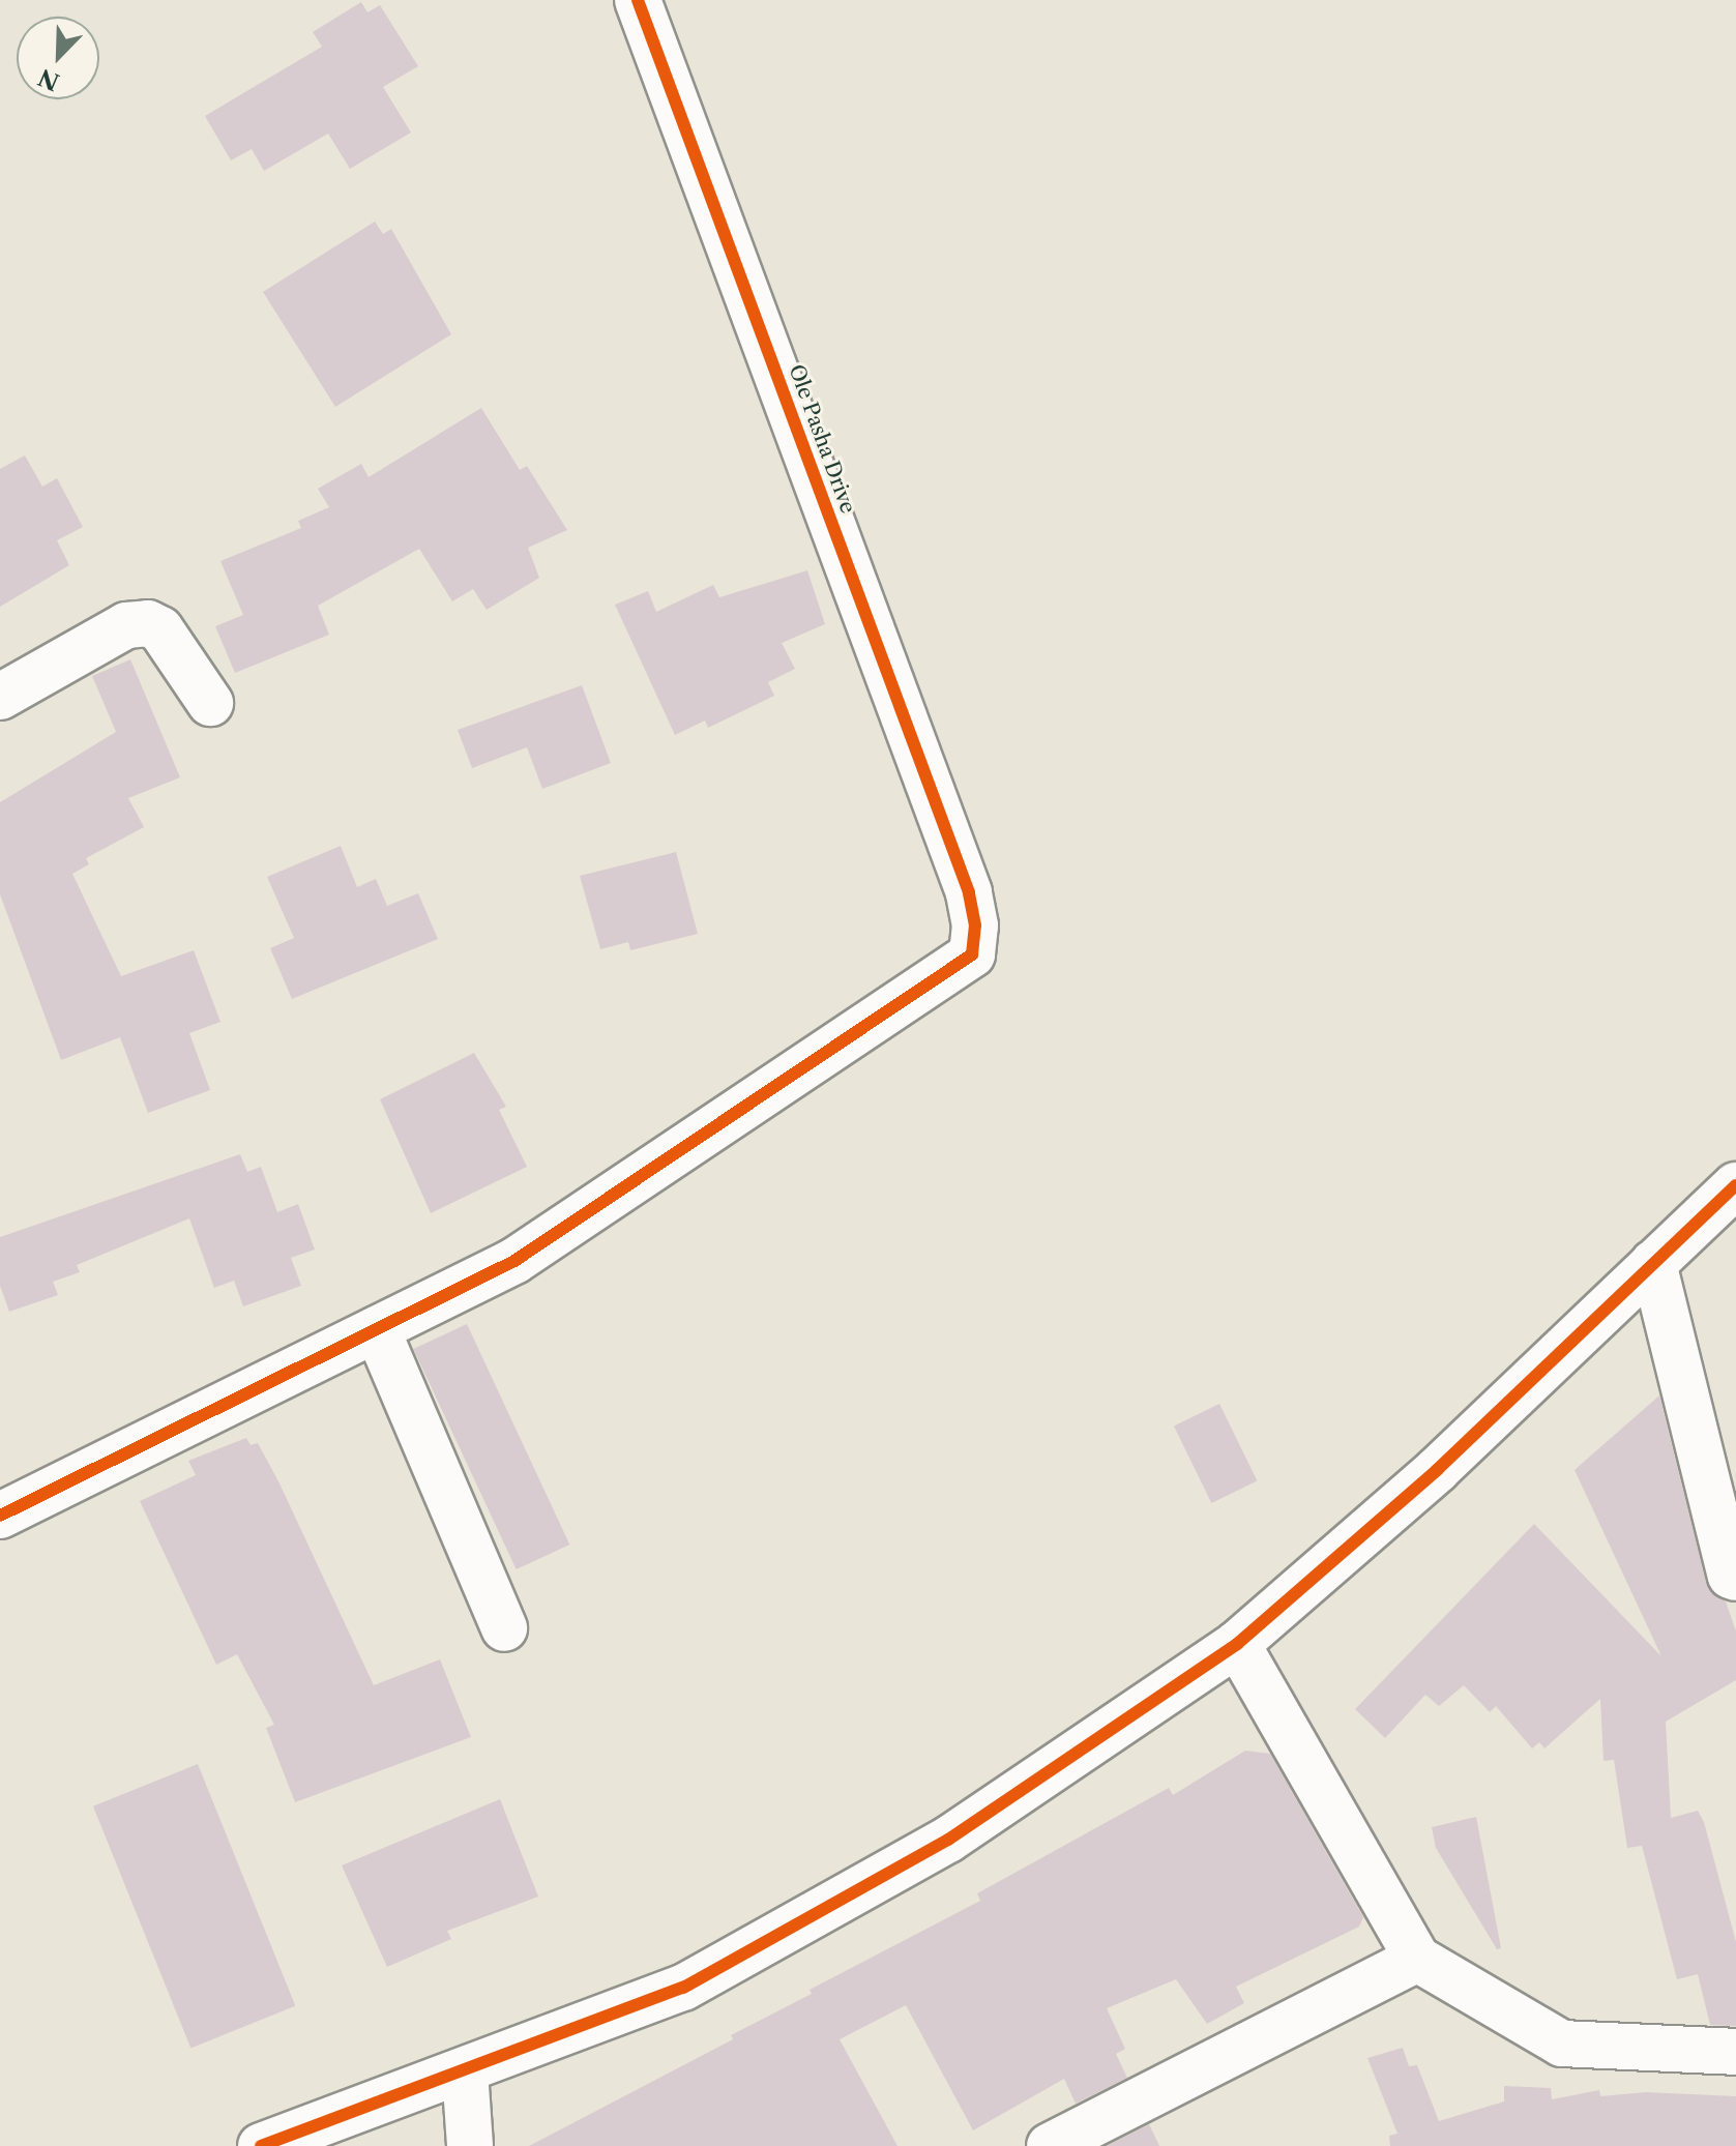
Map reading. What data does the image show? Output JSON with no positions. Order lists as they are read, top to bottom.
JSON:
{
  "streets": {
    "street": ["Ole Pasha Drive"]
  },
  "north": "bottom left"
}
